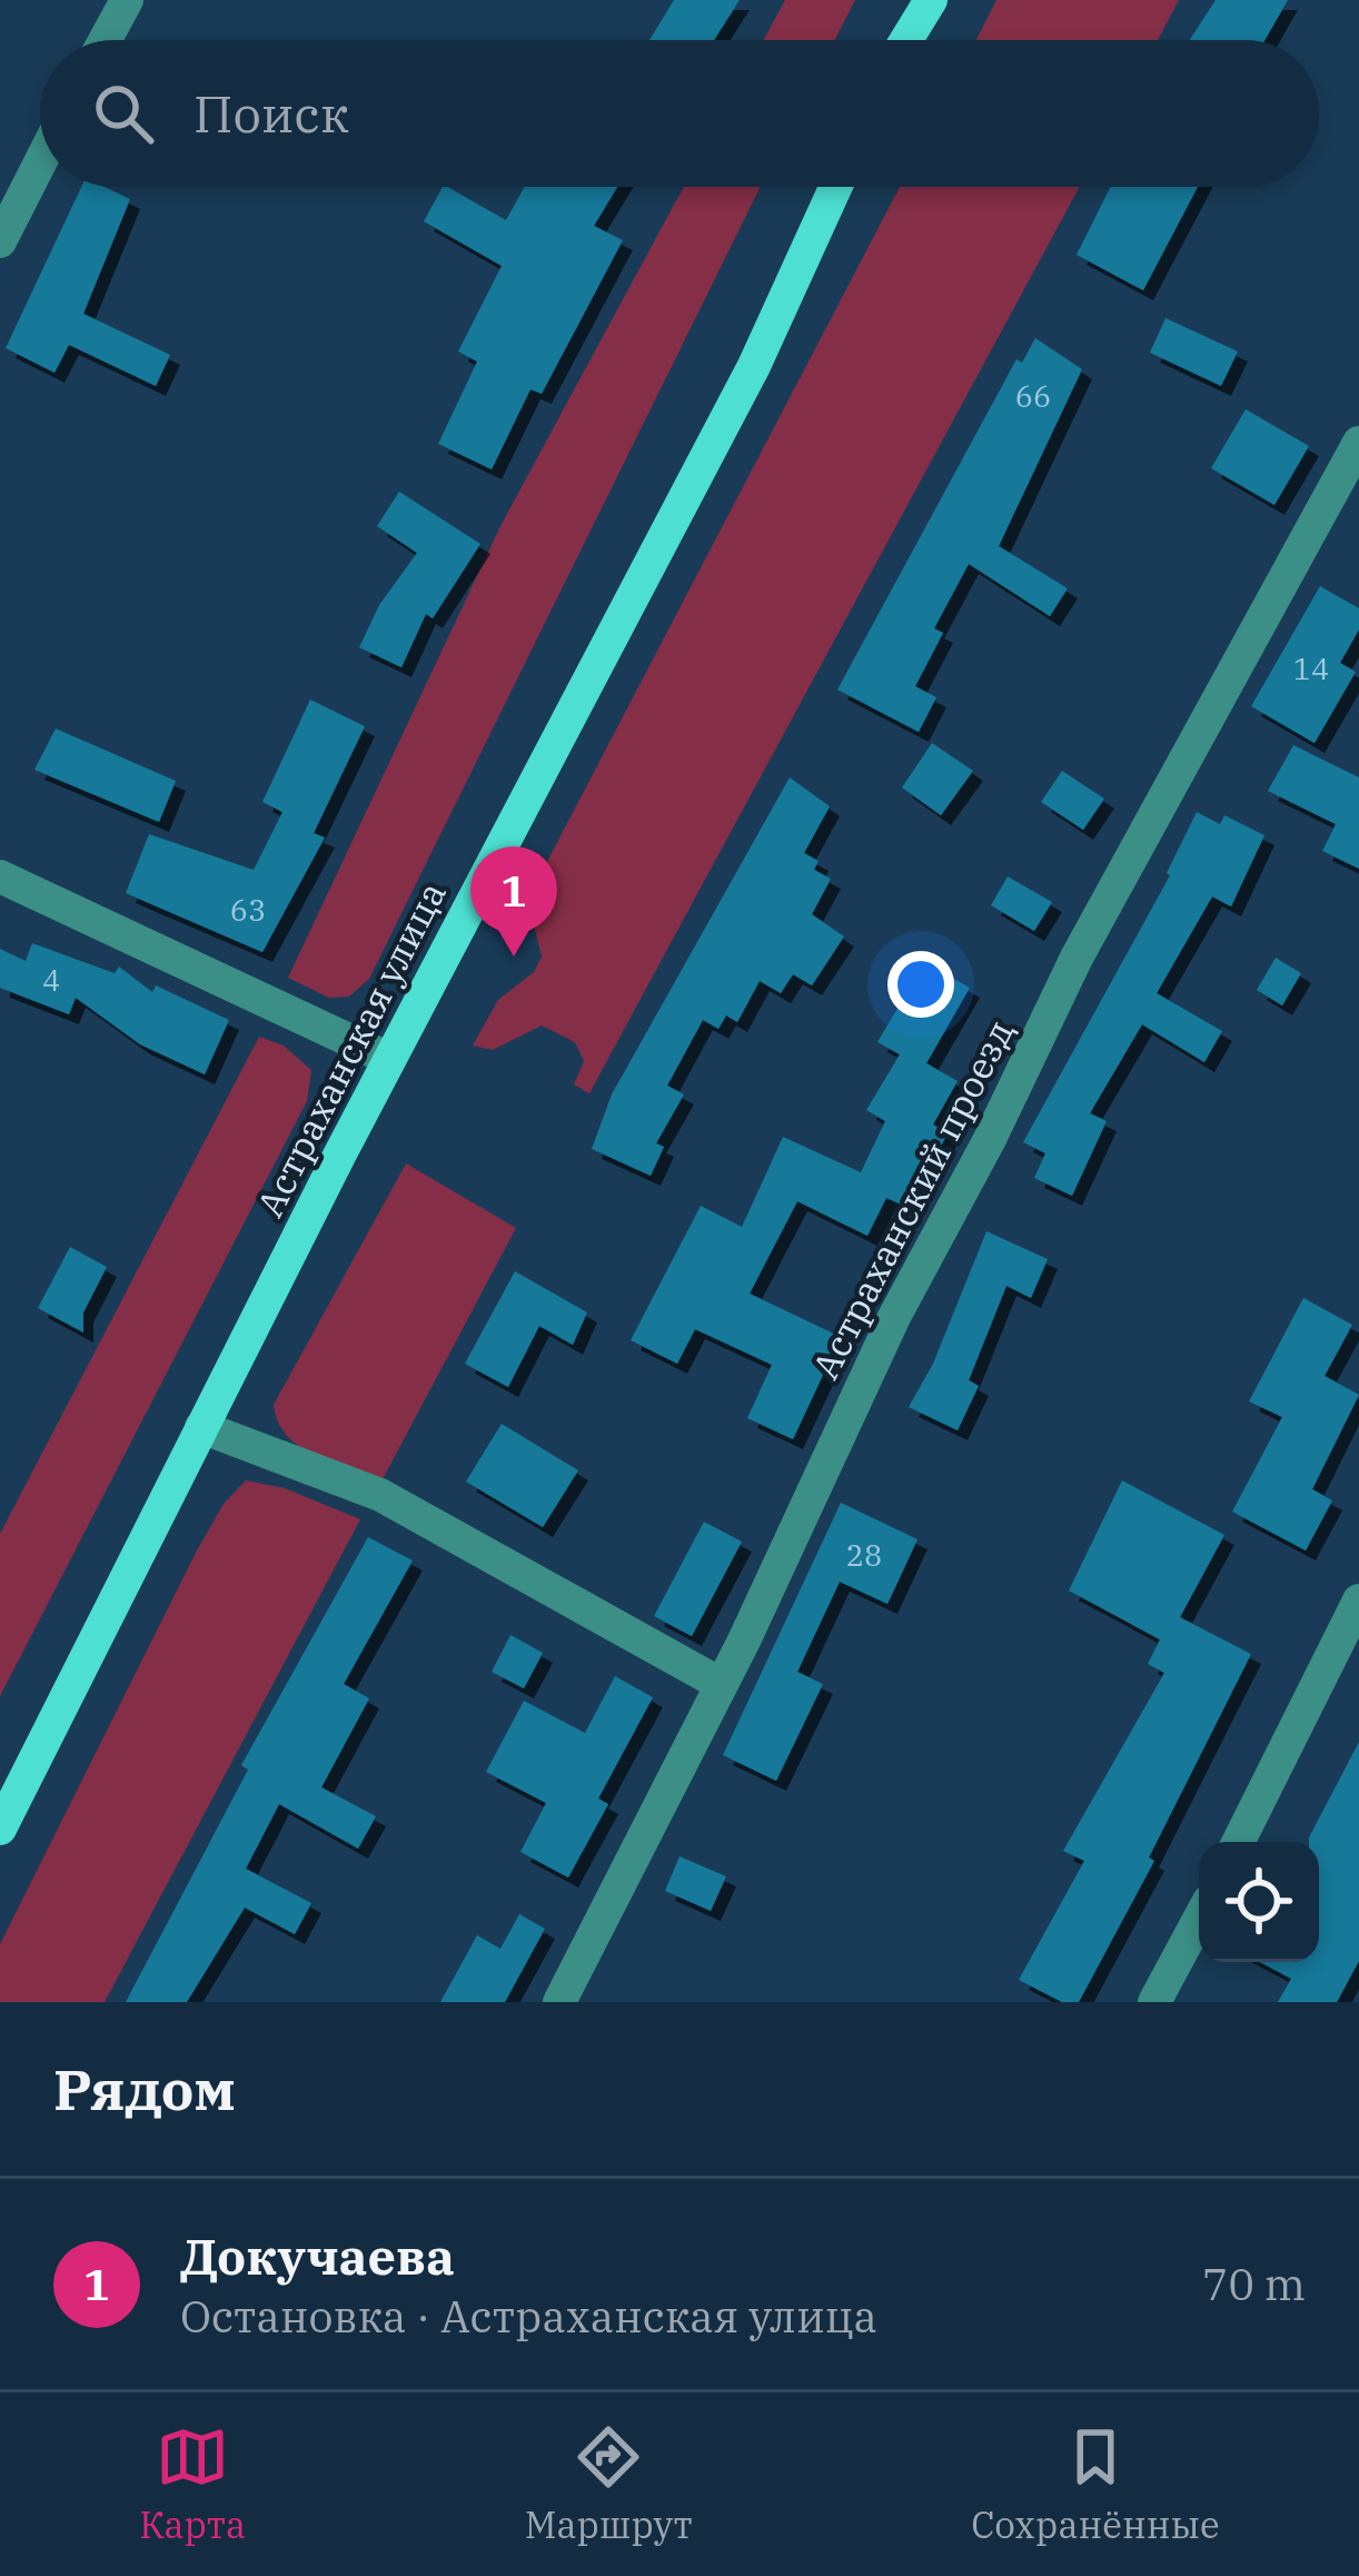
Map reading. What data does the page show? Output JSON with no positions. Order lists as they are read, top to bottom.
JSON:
{
  "streets": {
    "main road": ["Астраханская улица"],
    "street": ["Астраханский проезд"]
  },
  "house_numbers": [
    "66",
    "14",
    "63",
    "4",
    "28"
  ],
  "page": {
    "search": "Поиск",
    "pins": "1",
    "heading": "Рядом",
    "list": [
      {
        "mark": "1",
        "name": "Докучаева",
        "note": "Остановка · Астраханская улица",
        "value": "70 m"
      }
    ],
    "nav": ["Карта", "Маршрут", "Сохранённые"]
  }
}
